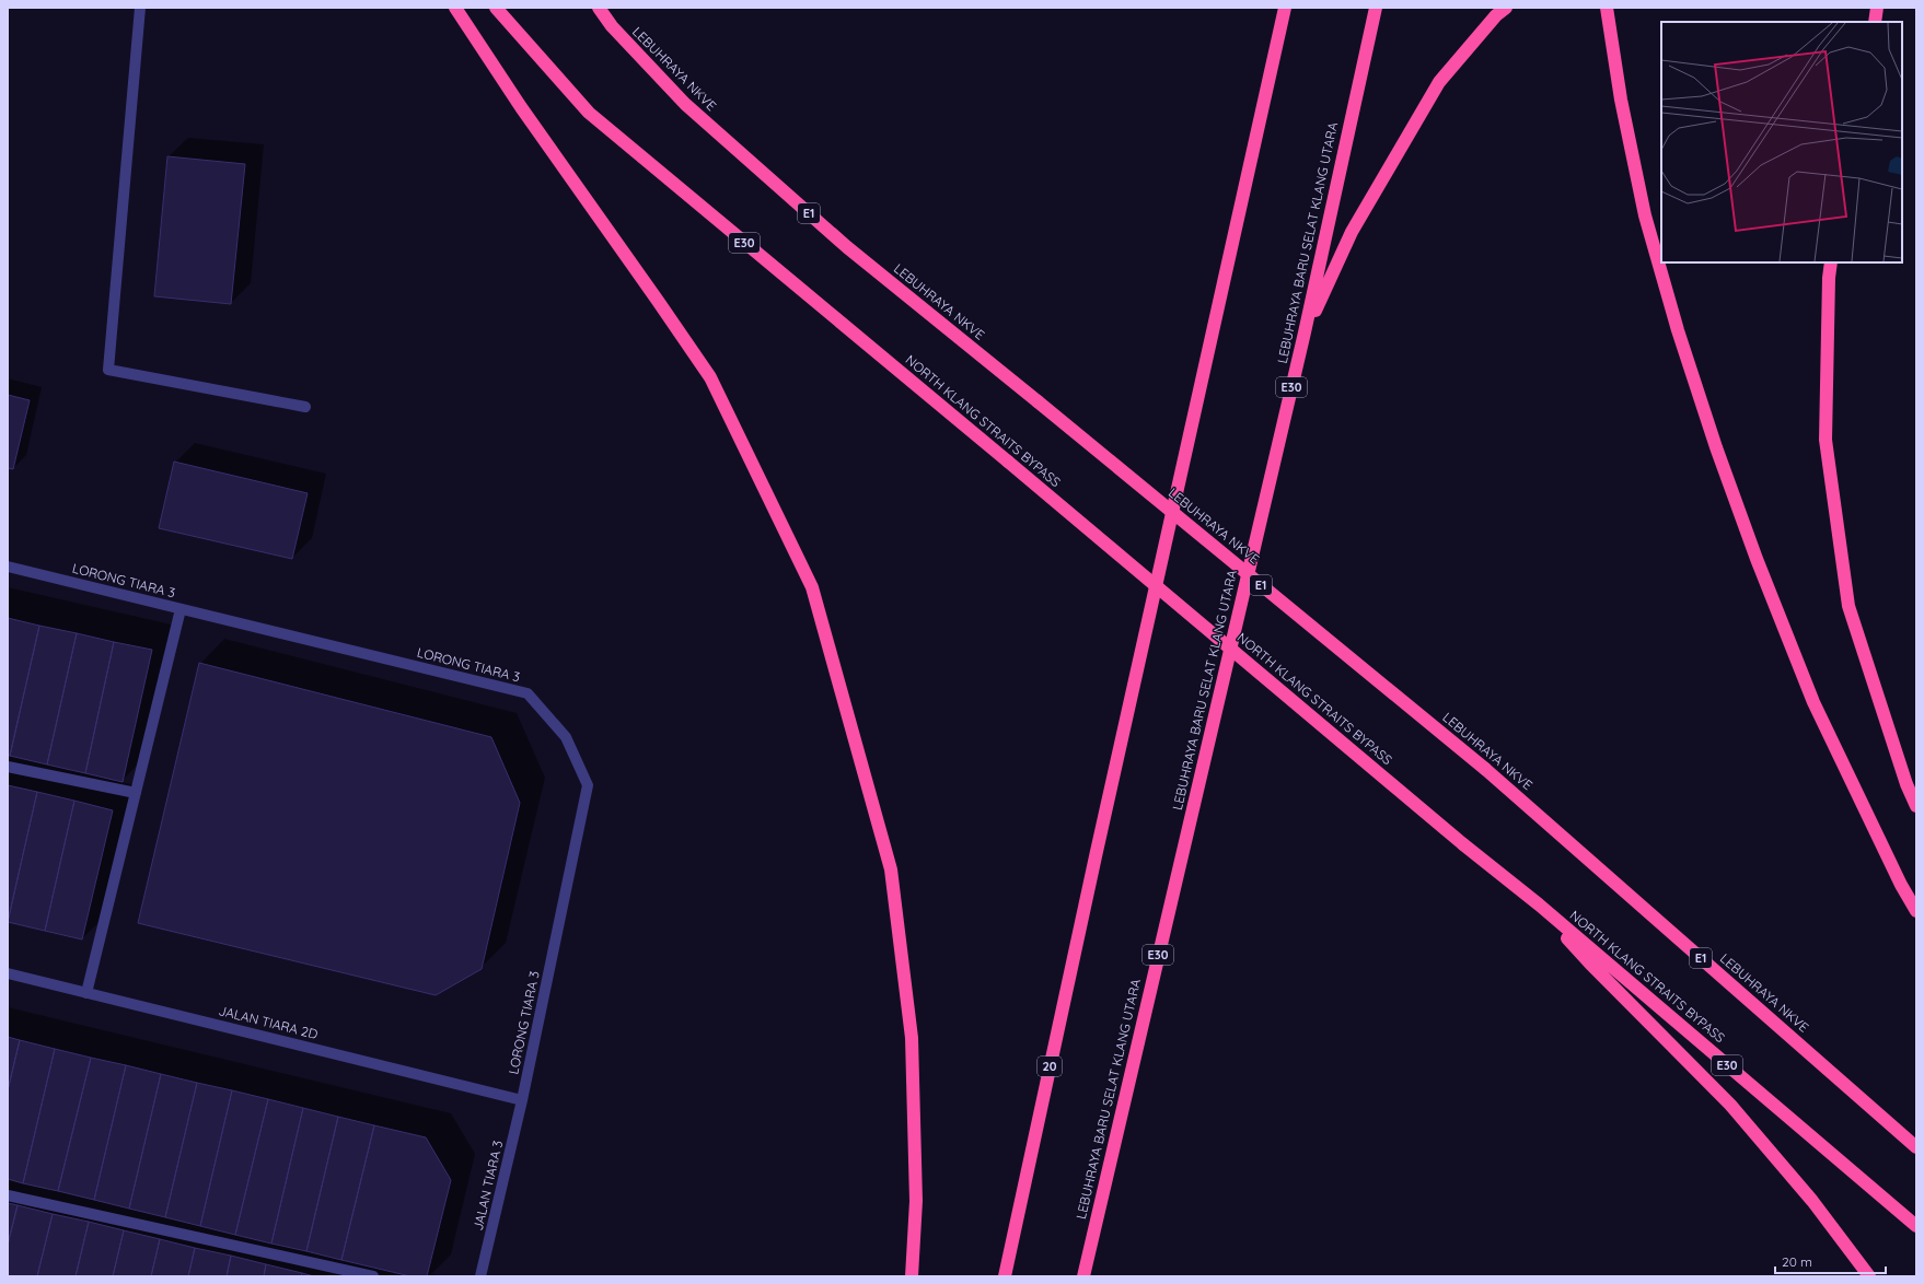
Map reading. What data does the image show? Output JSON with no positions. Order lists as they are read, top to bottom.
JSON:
{
  "streets": {
    "highway": [
      "LEBUHRAYA NKVE",
      "E1",
      "E30",
      "LEBUHRAYA BARU SELAT KLANG UTARA",
      "NORTH KLANG STRAITS BYPASS",
      "20"
    ],
    "street": ["LORONG TIARA 3", "JALAN TIARA 2D", "JALAN TIARA 3"]
  },
  "crossings": [
    ["LORONG TIARA 3", "JALAN TIARA 2D"],
    ["LORONG TIARA 3", "JALAN TIARA 3"],
    ["JALAN TIARA 2D", "JALAN TIARA 3"]
  ],
  "scale_bar": "20 m"
}
